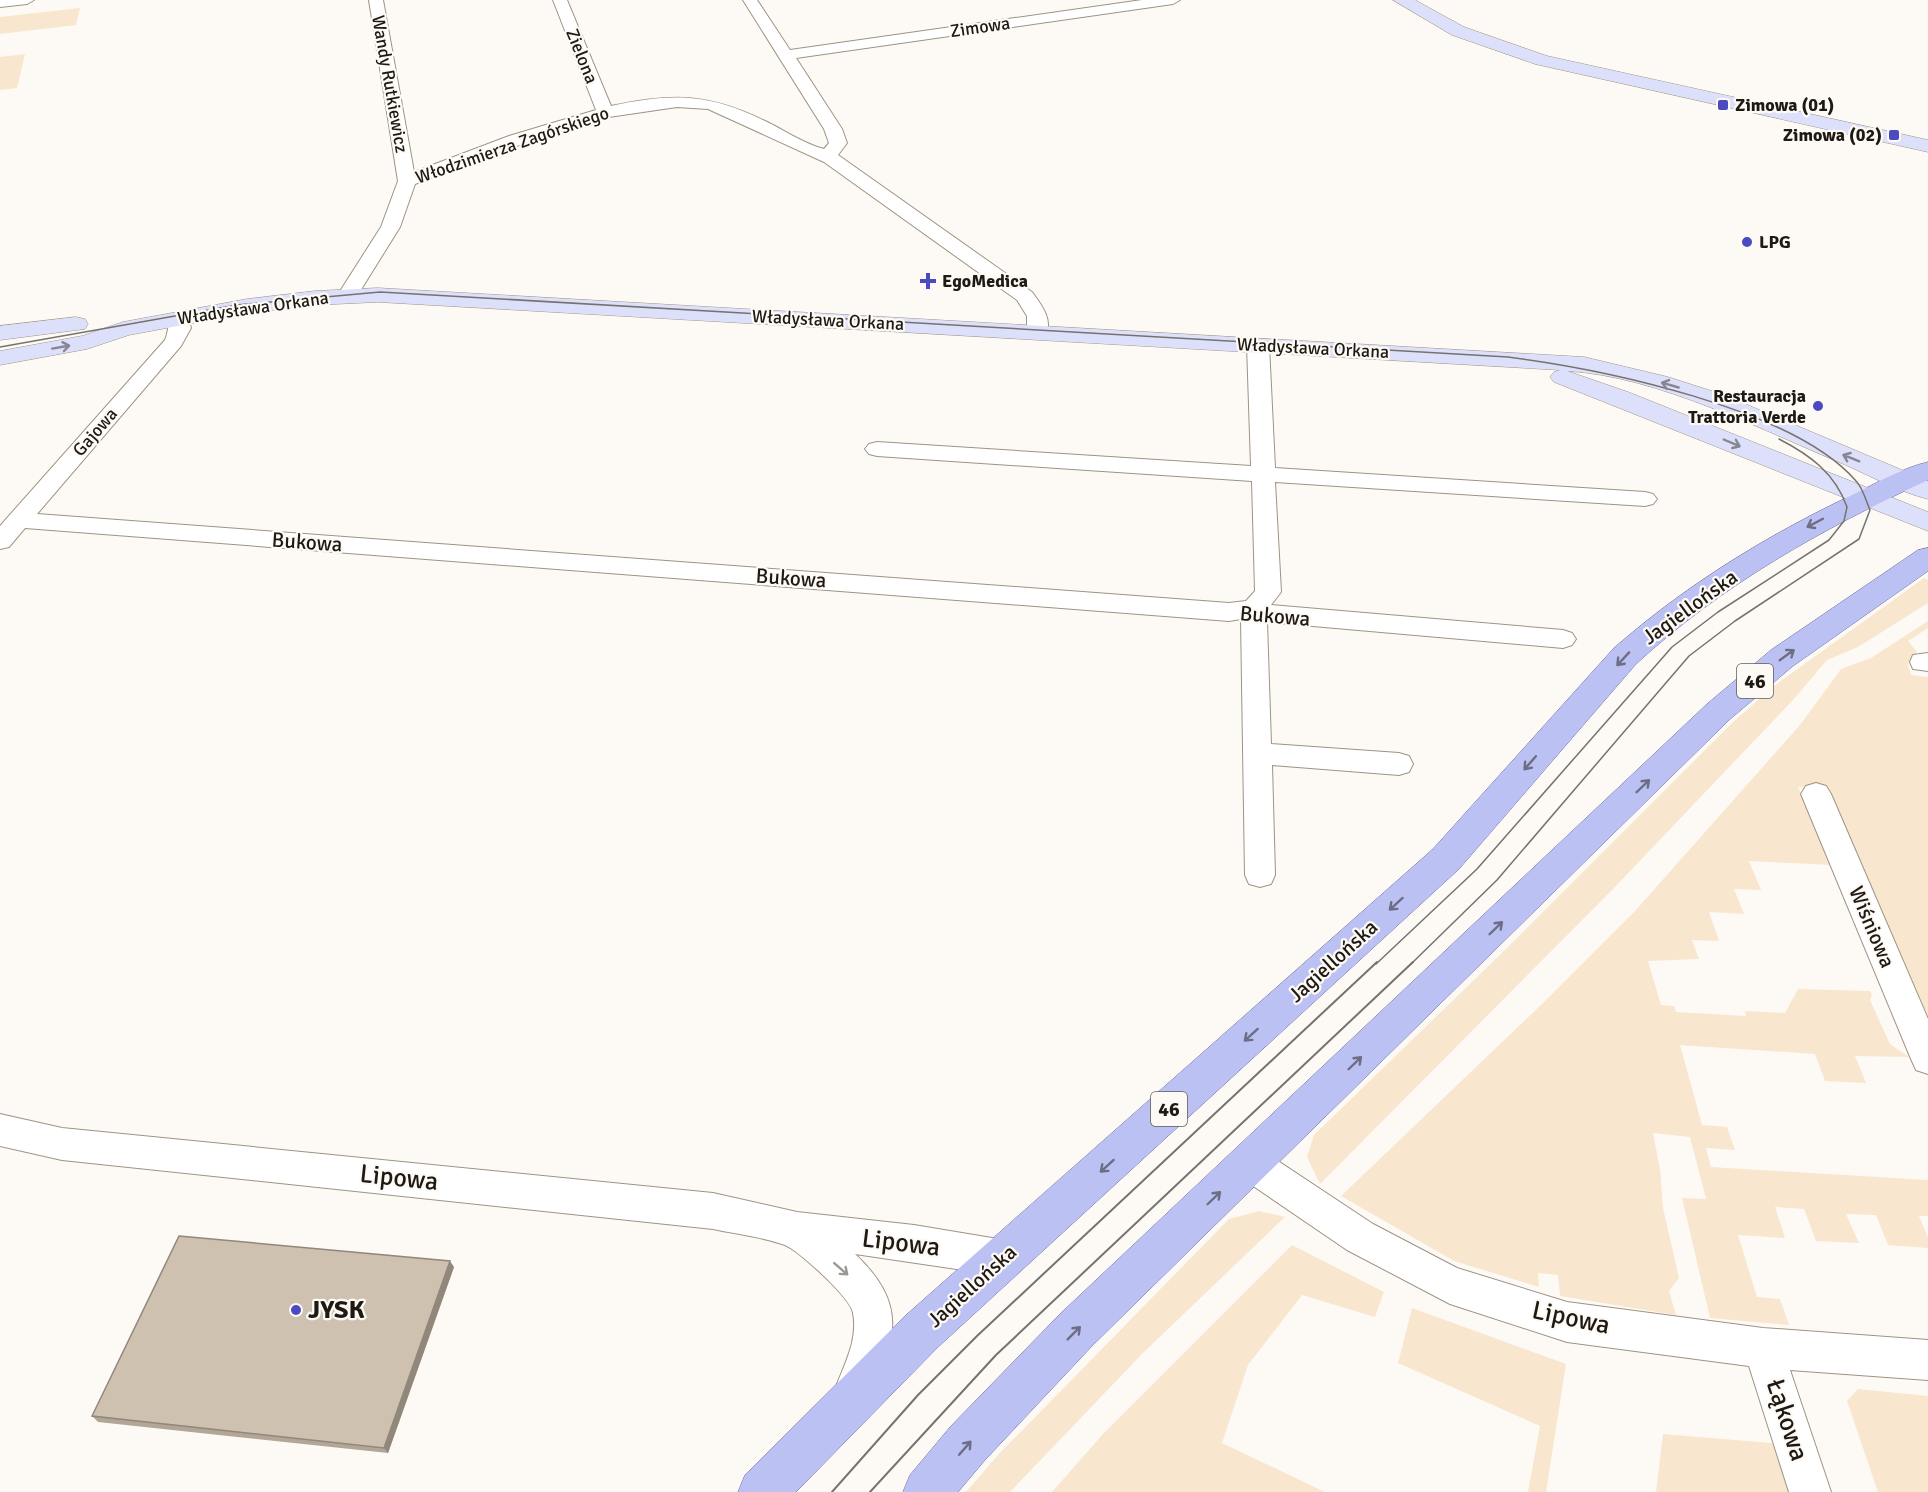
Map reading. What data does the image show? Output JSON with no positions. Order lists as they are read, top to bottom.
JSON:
{
  "streets": {
    "main road": ["Jagiellońska", "46"],
    "street": [
      "Zimowa",
      "Zielona",
      "Wandy Rutkiewicz",
      "Włodzimierza Zagórskiego",
      "Władysława Orkana",
      "Gajowa",
      "Bukowa",
      "Wiśniowa",
      "Lipowa",
      "Łąkowa"
    ]
  },
  "crossings": [
    ["Zielona", "Włodzimierza Zagórskiego"],
    ["Wandy Rutkiewicz", "Włodzimierza Zagórskiego"],
    ["Wandy Rutkiewicz", "Władysława Orkana"],
    ["Włodzimierza Zagórskiego", "Władysława Orkana"],
    ["Władysława Orkana", "Gajowa"],
    ["Władysława Orkana", "Jagiellońska"],
    ["Gajowa", "Bukowa"],
    ["Jagiellońska", "Lipowa"],
    ["46", "Lipowa"],
    ["Lipowa", "Łąkowa"]
  ],
  "places": {
    "transit": ["Zimowa (01)", "Zimowa (02)"],
    "other": ["LPG", "Restauracja Trattoria Verde", "JYSK"],
    "health": ["EgoMedica"]
  }
}
